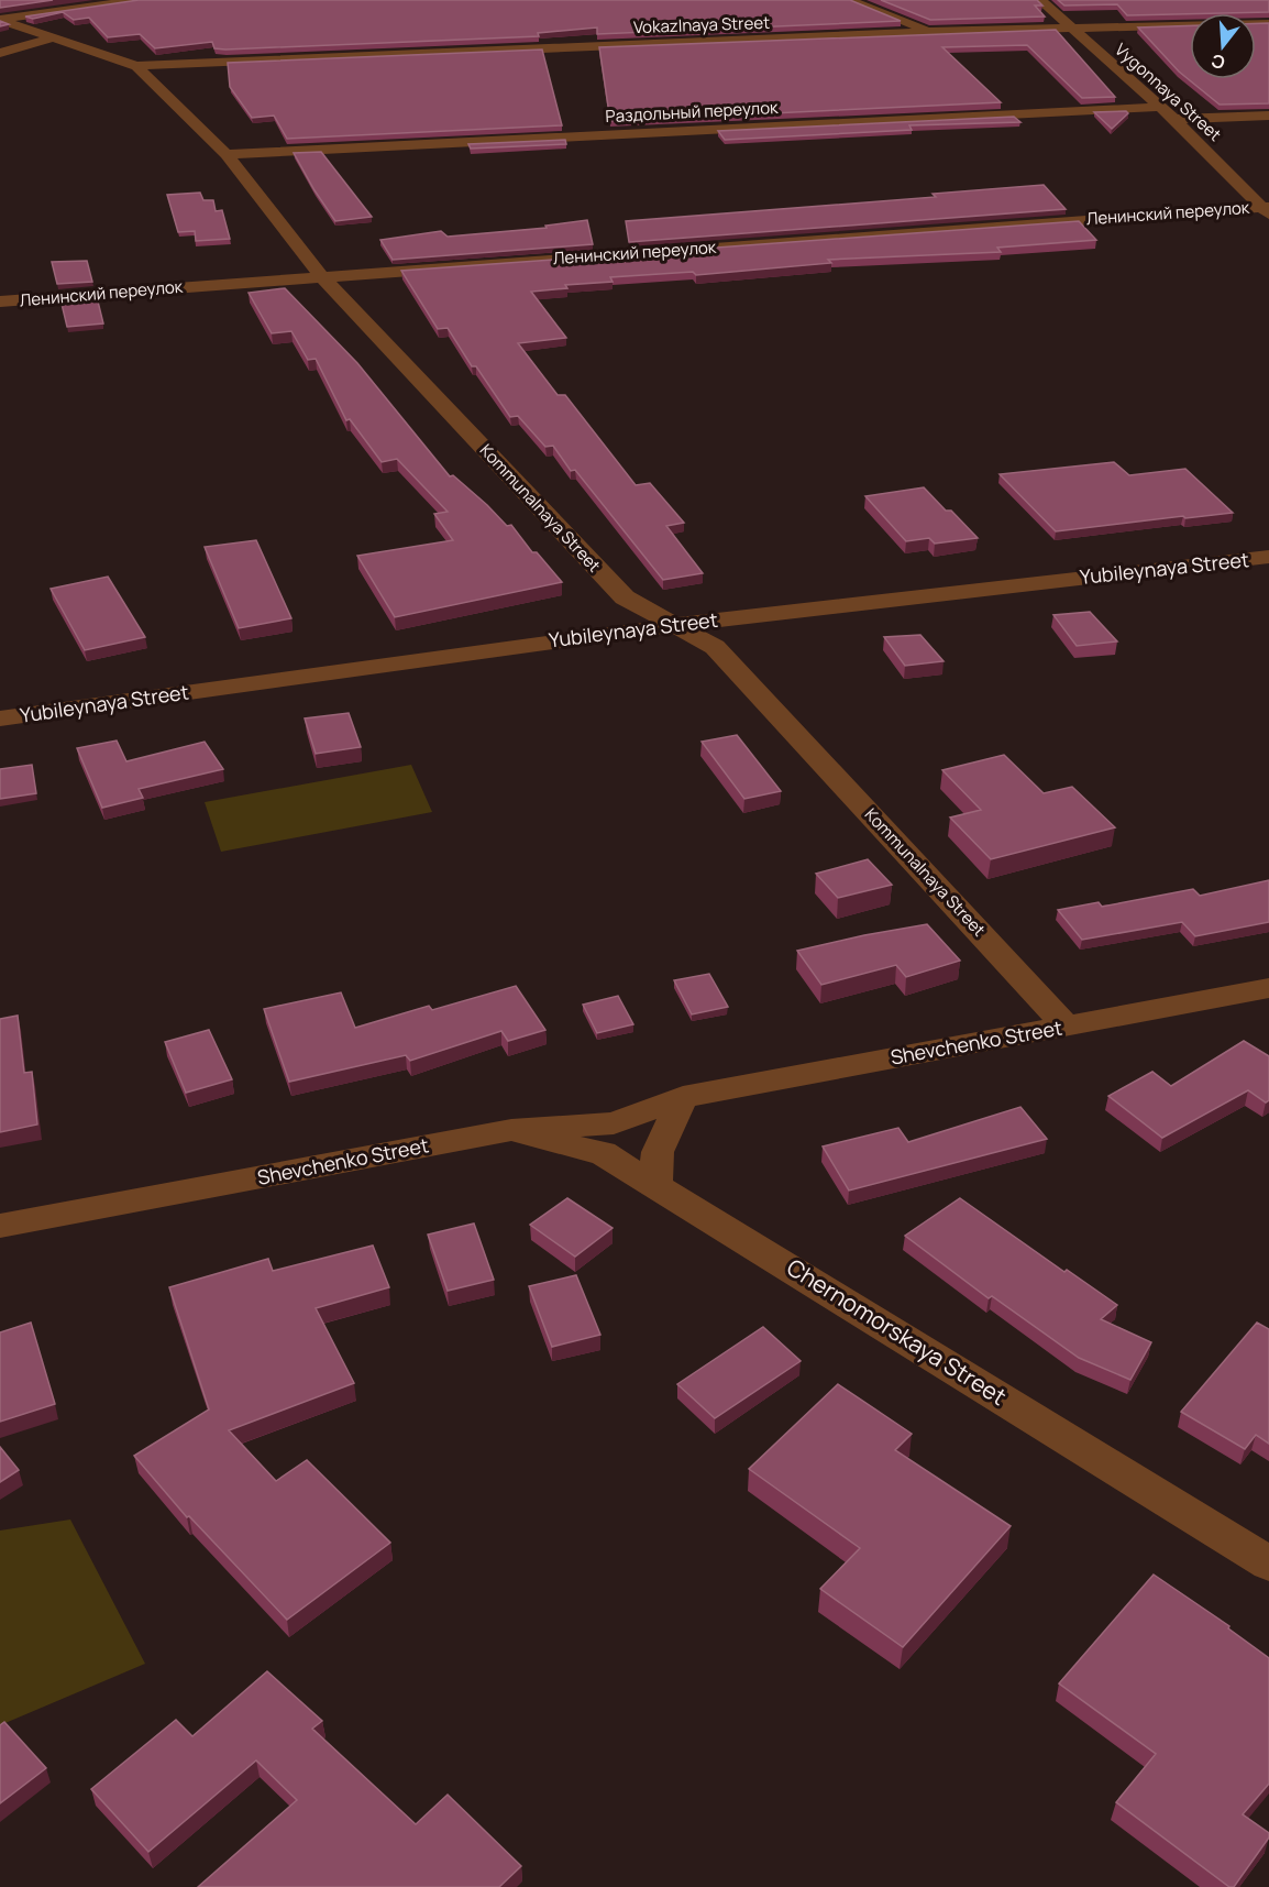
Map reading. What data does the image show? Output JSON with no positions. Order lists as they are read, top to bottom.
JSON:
{
  "streets": {
    "street": [
      "Vokazlnaya Street",
      "Vygonnaya Street",
      "Раздольный переулок",
      "Ленинский переулок",
      "Kommunalnaya Street",
      "Yubileynaya Street",
      "Shevchenko Street",
      "Chernomorskaya Street"
    ]
  },
  "crossings": [
    ["Vokazlnaya Street", "Vygonnaya Street"],
    ["Vokazlnaya Street", "Kommunalnaya Street"],
    ["Vygonnaya Street", "Раздольный переулок"],
    ["Vygonnaya Street", "Ленинский переулок"],
    ["Раздольный переулок", "Kommunalnaya Street"],
    ["Ленинский переулок", "Kommunalnaya Street"],
    ["Kommunalnaya Street", "Yubileynaya Street"],
    ["Kommunalnaya Street", "Shevchenko Street"],
    ["Shevchenko Street", "Chernomorskaya Street"]
  ],
  "north": "bottom"
}
